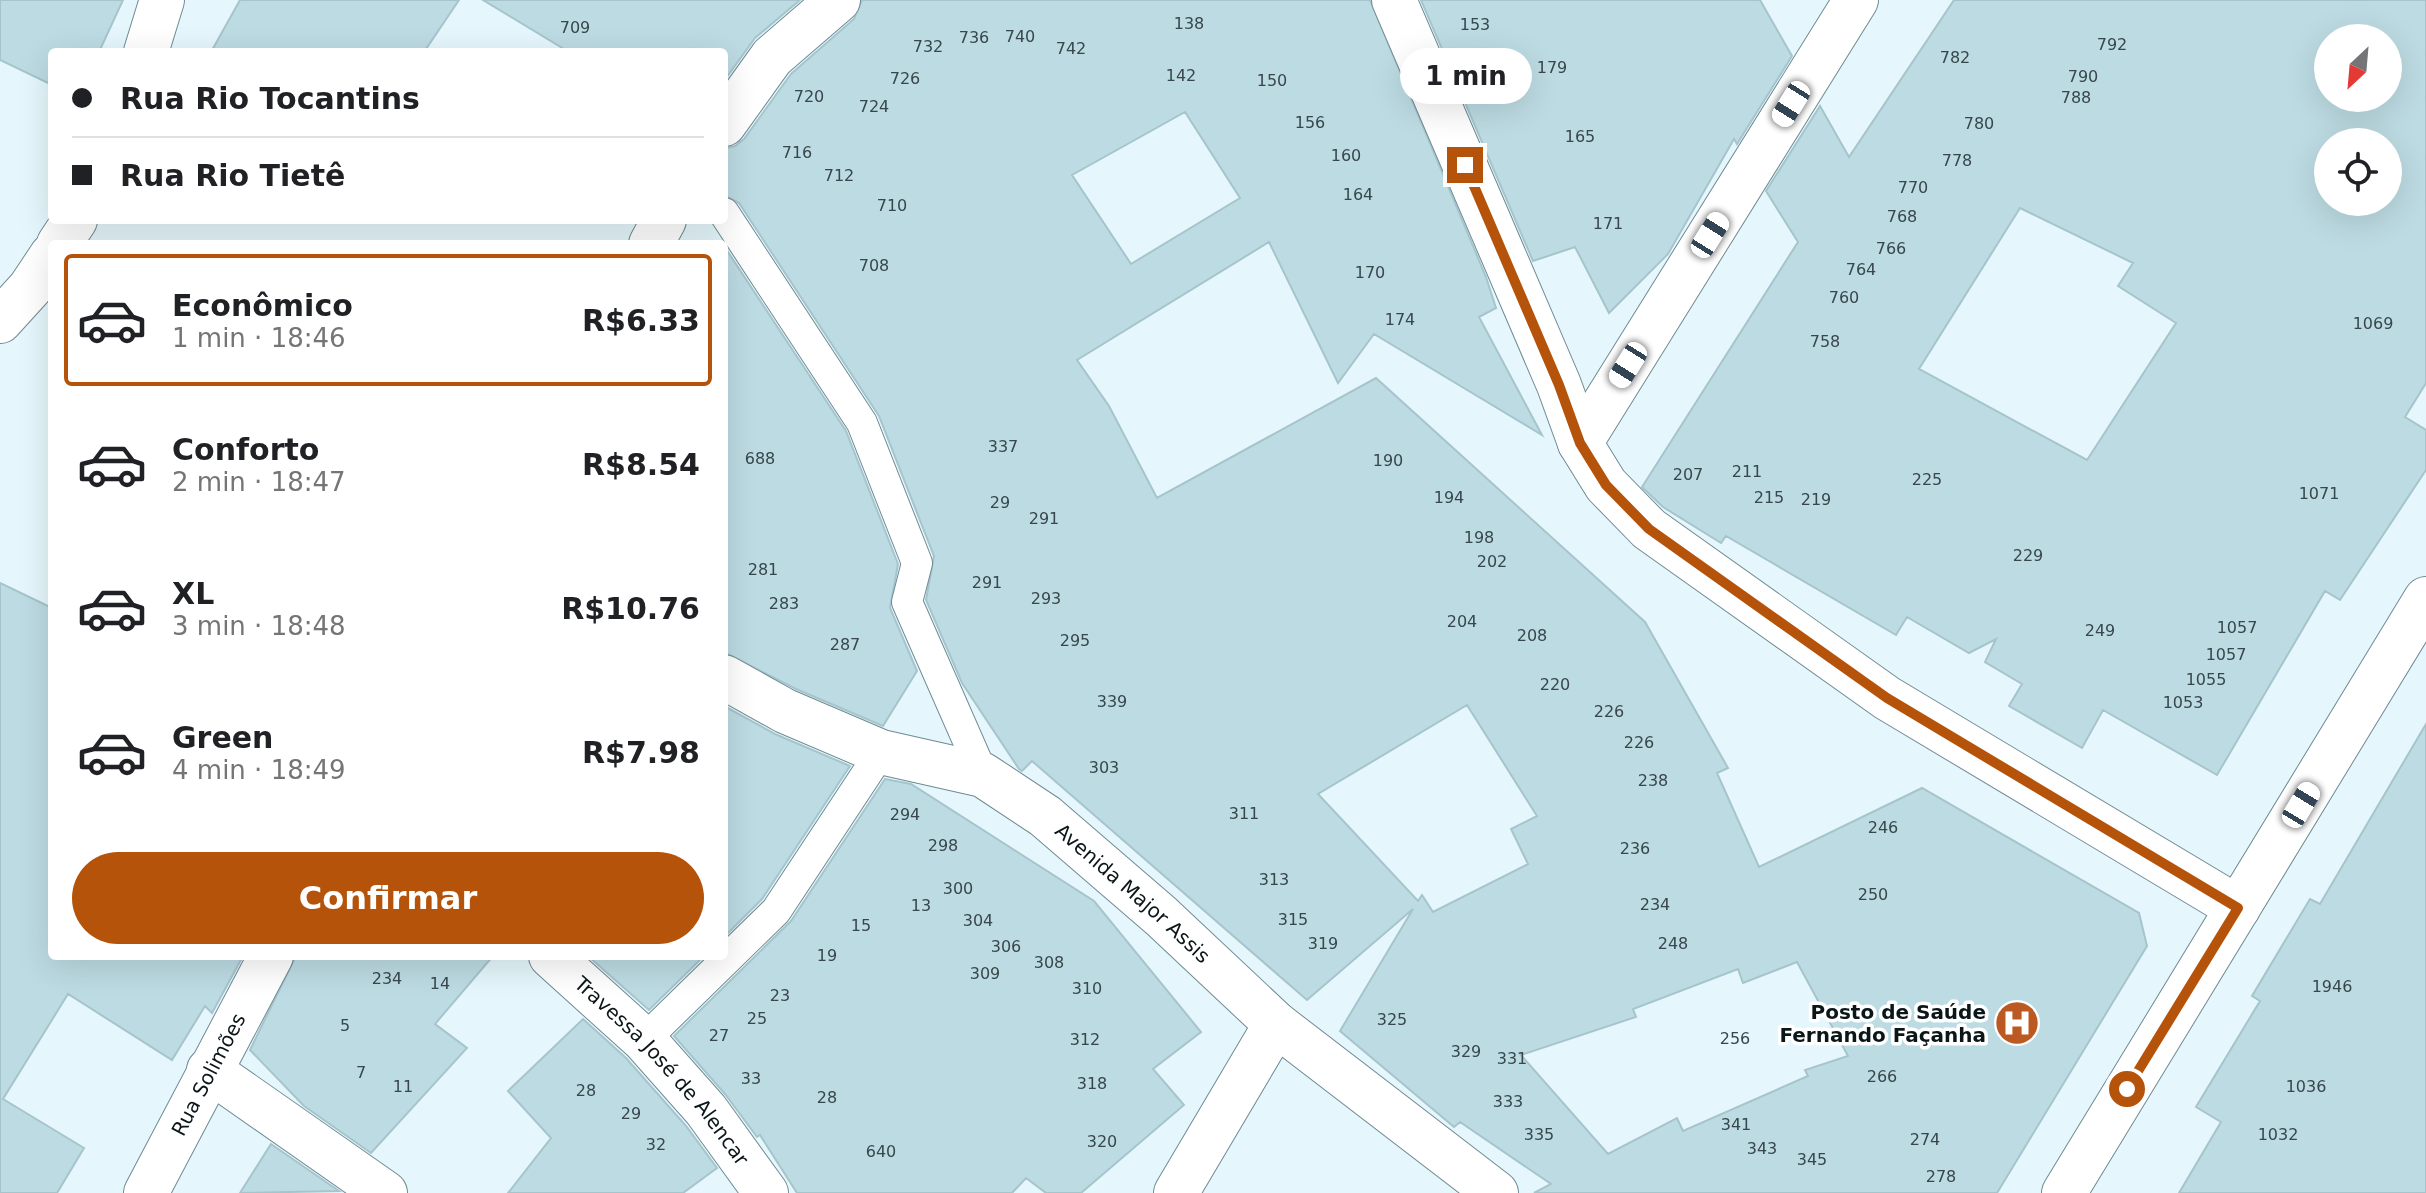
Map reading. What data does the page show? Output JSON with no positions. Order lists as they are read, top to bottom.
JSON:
{
  "streets": {
    "street": ["Avenida Major Assis", "Travessa José de Alencar", "Rua Solimões"]
  },
  "places": {
    "hospital": ["Posto de Saúde Fernando Façanha"]
  },
  "house_numbers": [
    "138",
    "153",
    "709",
    "740",
    "736",
    "792",
    "732",
    "742",
    "782",
    "179",
    "142",
    "790",
    "726",
    "150",
    "720",
    "788",
    "724",
    "156",
    "780",
    "165",
    "716",
    "160",
    "778",
    "712",
    "770",
    "164",
    "710",
    "768",
    "171",
    "766",
    "708",
    "764",
    "170",
    "760",
    "174",
    "1069",
    "758",
    "337",
    "688",
    "190",
    "211",
    "207",
    "225",
    "1071",
    "194",
    "215",
    "219",
    "29",
    "291",
    "198",
    "229",
    "202",
    "281",
    "291",
    "293",
    "283",
    "204",
    "1057",
    "249",
    "208",
    "295",
    "287",
    "1057",
    "1055",
    "220",
    "339",
    "1053",
    "226",
    "226",
    "303",
    "238",
    "311",
    "294",
    "246",
    "298",
    "236",
    "313",
    "300",
    "250",
    "234",
    "13",
    "315",
    "304",
    "15",
    "319",
    "248",
    "306",
    "19",
    "308",
    "309",
    "234",
    "14",
    "1946",
    "310",
    "23",
    "25",
    "325",
    "5",
    "27",
    "256",
    "312",
    "329",
    "331",
    "7",
    "266",
    "33",
    "318",
    "11",
    "1036",
    "28",
    "28",
    "333",
    "29",
    "341",
    "335",
    "1032",
    "274",
    "320",
    "32",
    "343",
    "640",
    "345",
    "278"
  ],
  "north": "bottom left",
  "page": {
    "bubble": "1 min",
    "banner": ["Rua Rio Tocantins", "Rua Rio Tietê"],
    "list": [
      {
        "name": "Econômico",
        "note": "1 min · 18:46",
        "value": "R$6.33"
      },
      {
        "name": "Conforto",
        "note": "2 min · 18:47",
        "value": "R$8.54"
      },
      {
        "name": "XL",
        "note": "3 min · 18:48",
        "value": "R$10.76"
      },
      {
        "name": "Green",
        "note": "4 min · 18:49",
        "value": "R$7.98"
      }
    ],
    "buttons": "Confirmar"
  }
}
